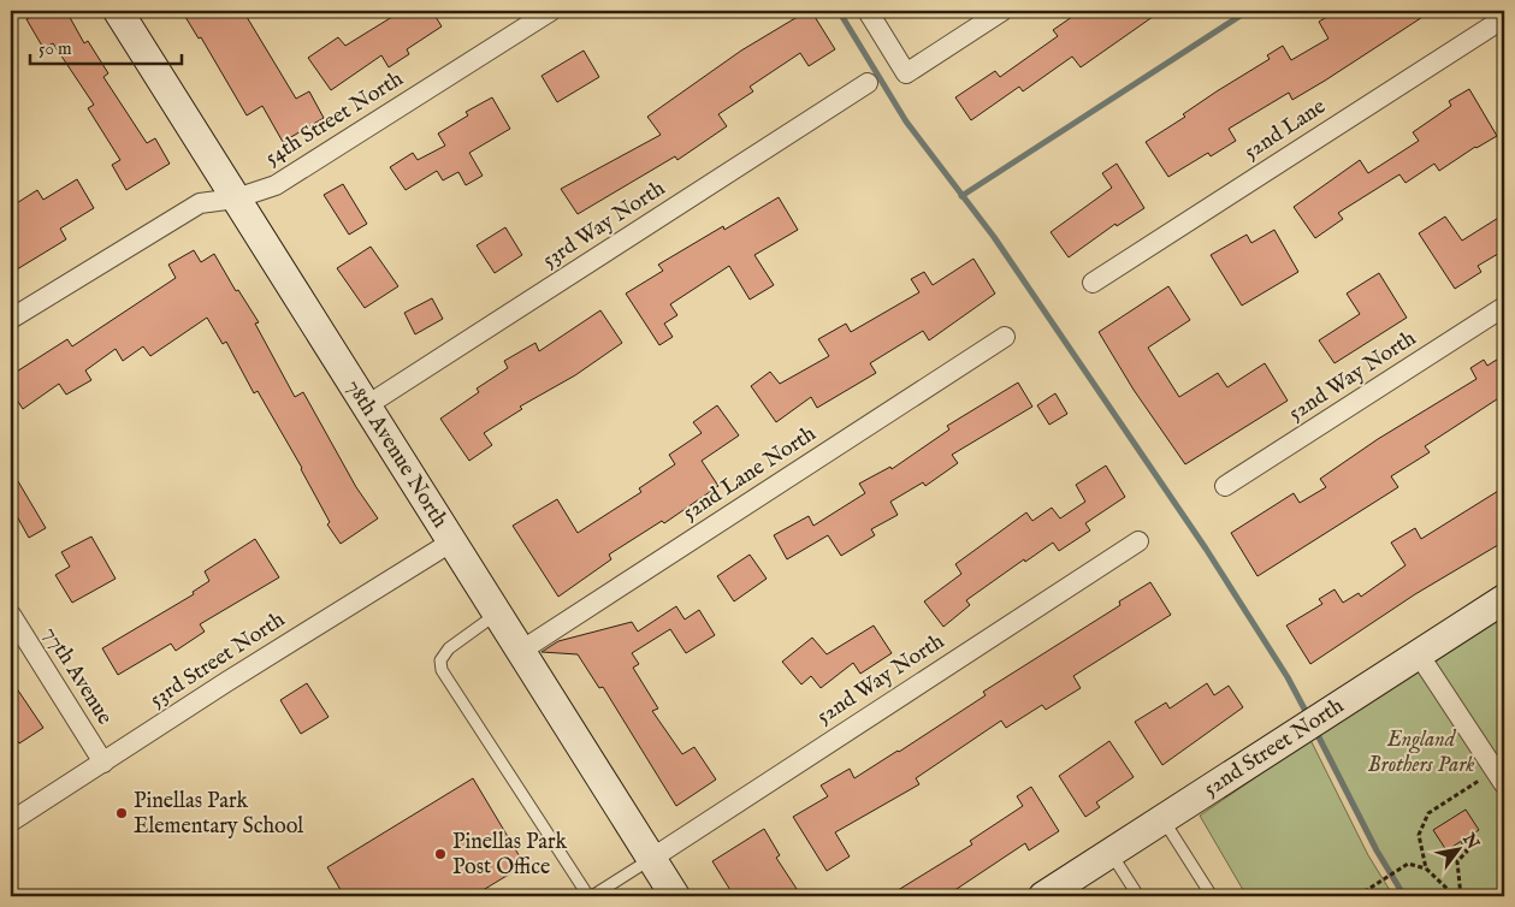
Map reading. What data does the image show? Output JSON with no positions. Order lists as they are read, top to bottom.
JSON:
{
  "streets": {
    "street": [
      "54th Street North",
      "52nd Lane",
      "53rd Way North",
      "52nd Way North",
      "78th Avenue North",
      "52nd Lane North",
      "53rd Street North",
      "77th Avenue",
      "52nd Street North"
    ]
  },
  "crossings": [
    ["54th Street North", "78th Avenue North"],
    ["53rd Way North", "78th Avenue North"],
    ["52nd Way North", "78th Avenue North"],
    ["78th Avenue North", "52nd Lane North"],
    ["78th Avenue North", "53rd Street North"],
    ["53rd Street North", "77th Avenue"]
  ],
  "parks": ["England Brothers Park"],
  "places": ["Pinellas Park Elementary School", "Pinellas Park Post Office"],
  "scale_bar": "50 m",
  "north": "top right"
}
